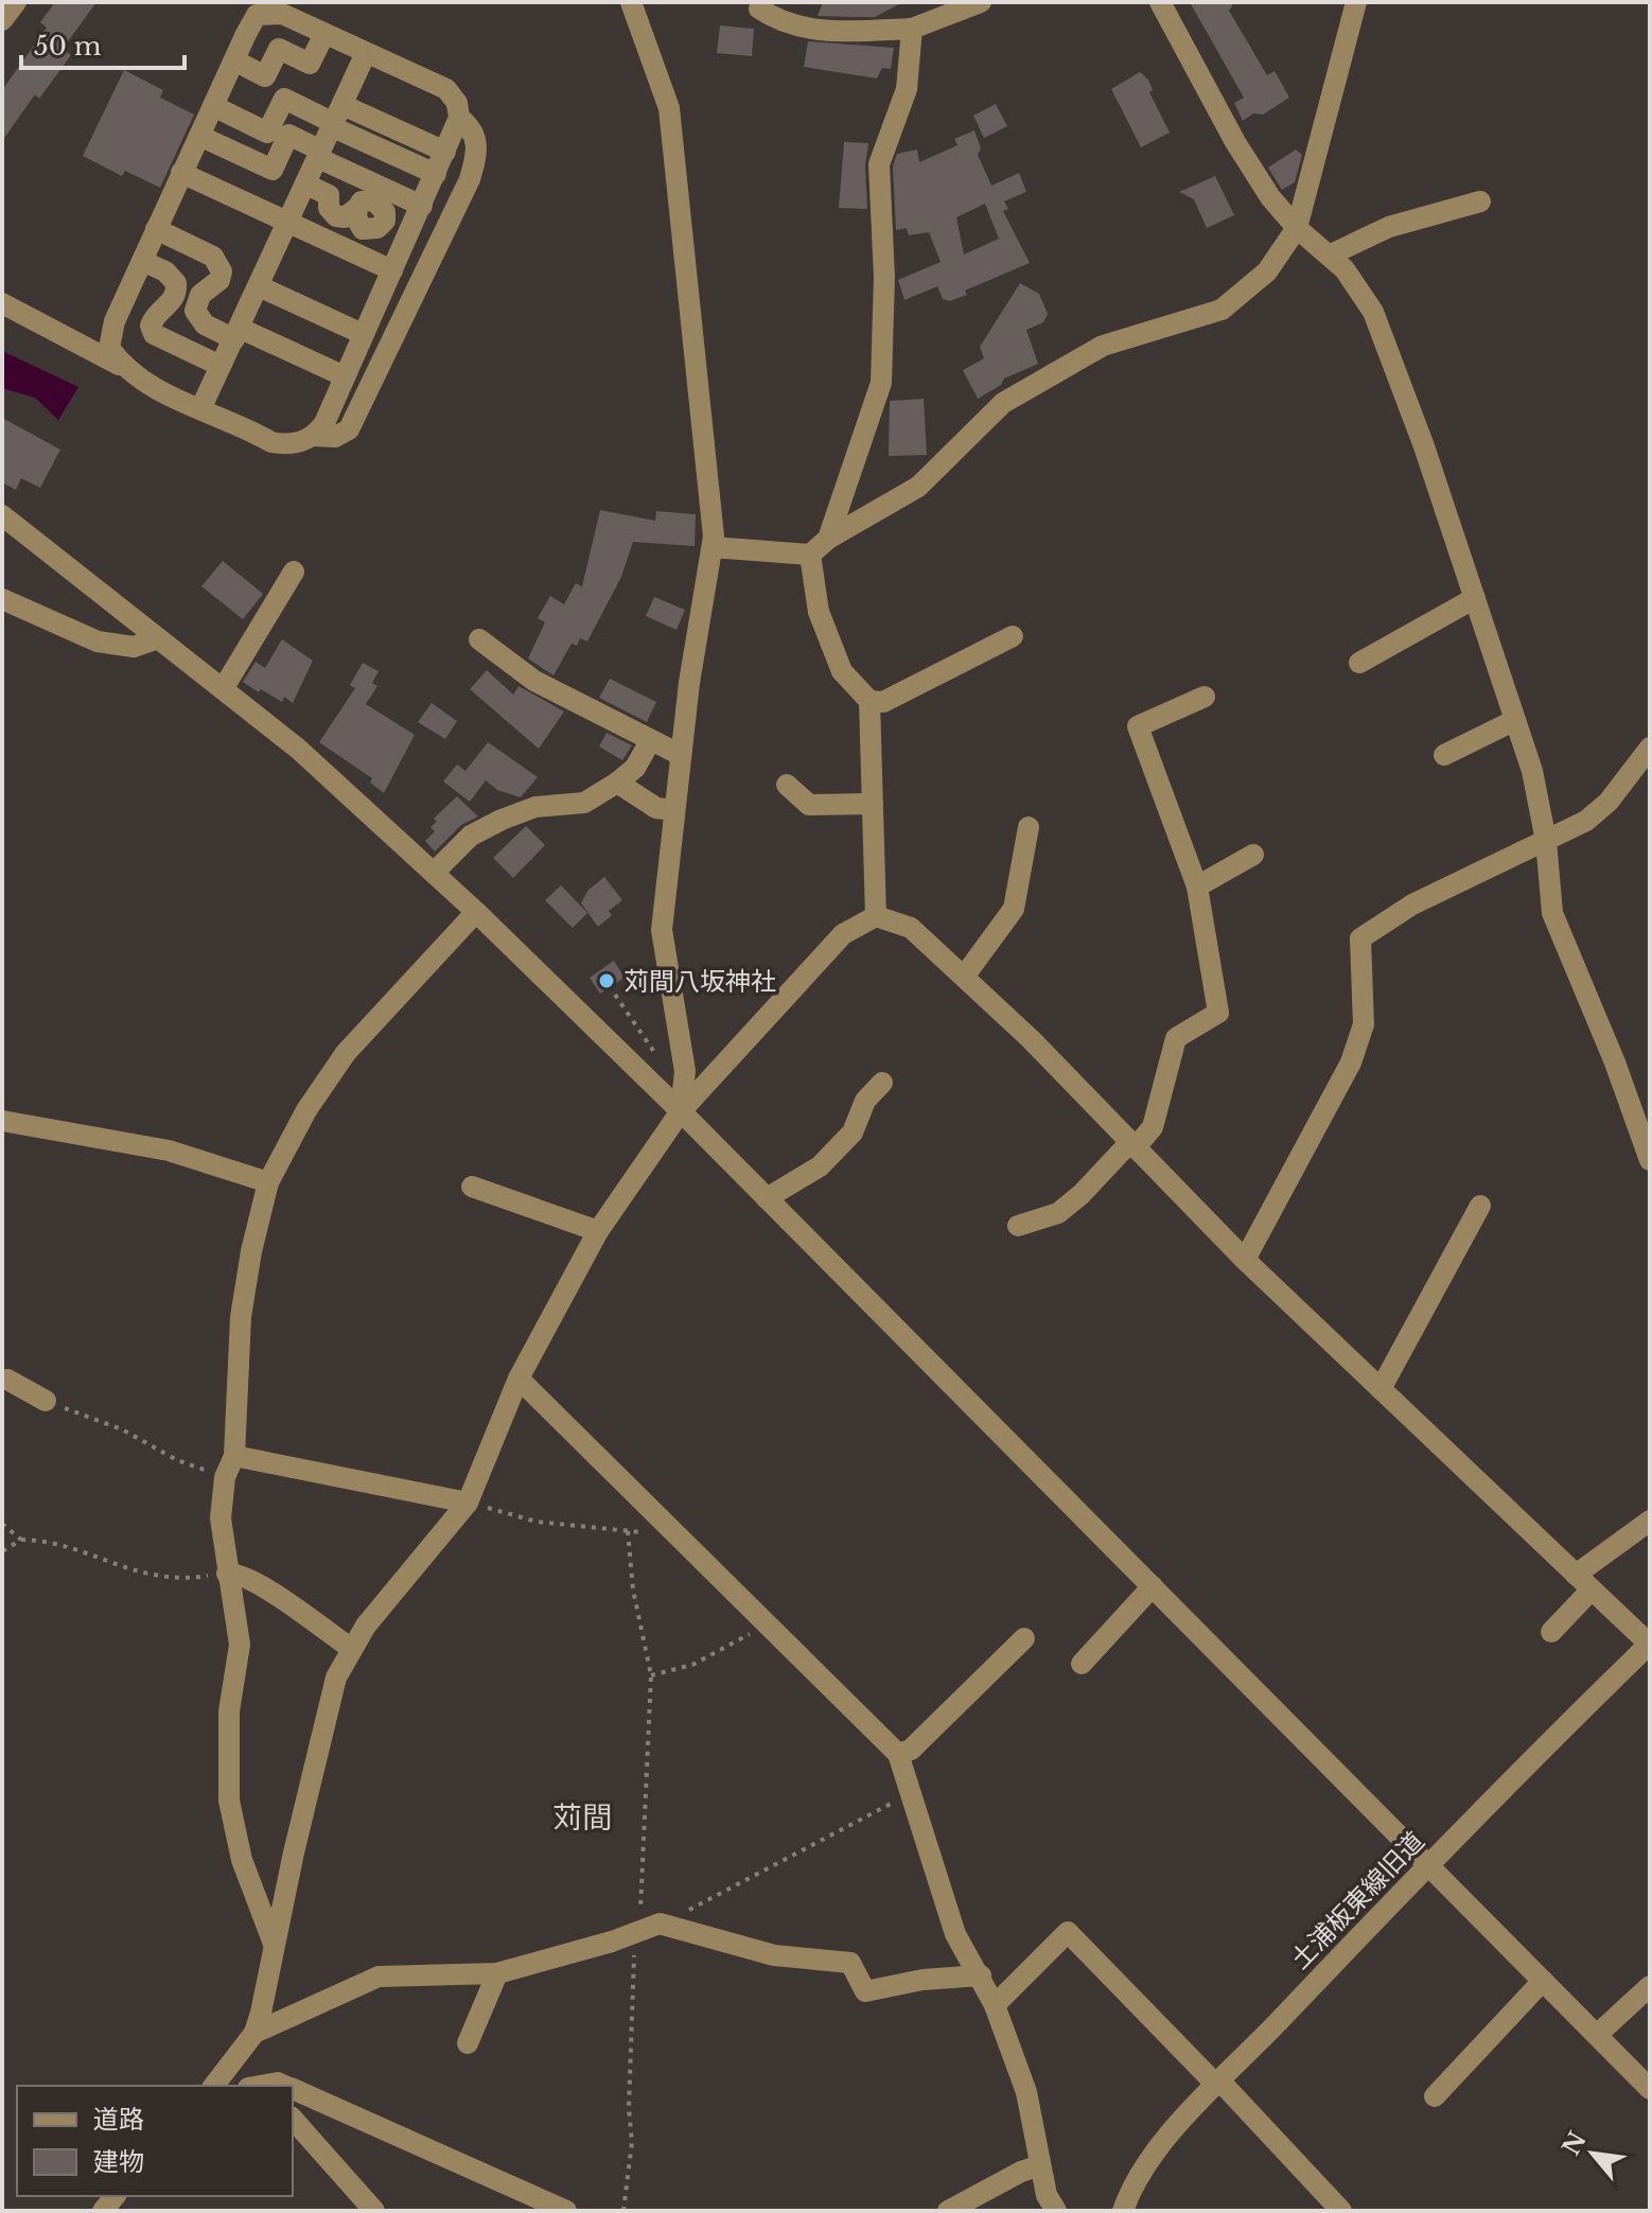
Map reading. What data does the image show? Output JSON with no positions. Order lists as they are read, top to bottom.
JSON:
{
  "streets": {
    "street": ["土浦板東線旧道"]
  },
  "districts": ["苅間"],
  "places": ["苅間八坂神社"],
  "legend": ["道路", "建物"],
  "scale_bar": "50 m",
  "north": "top left"
}
